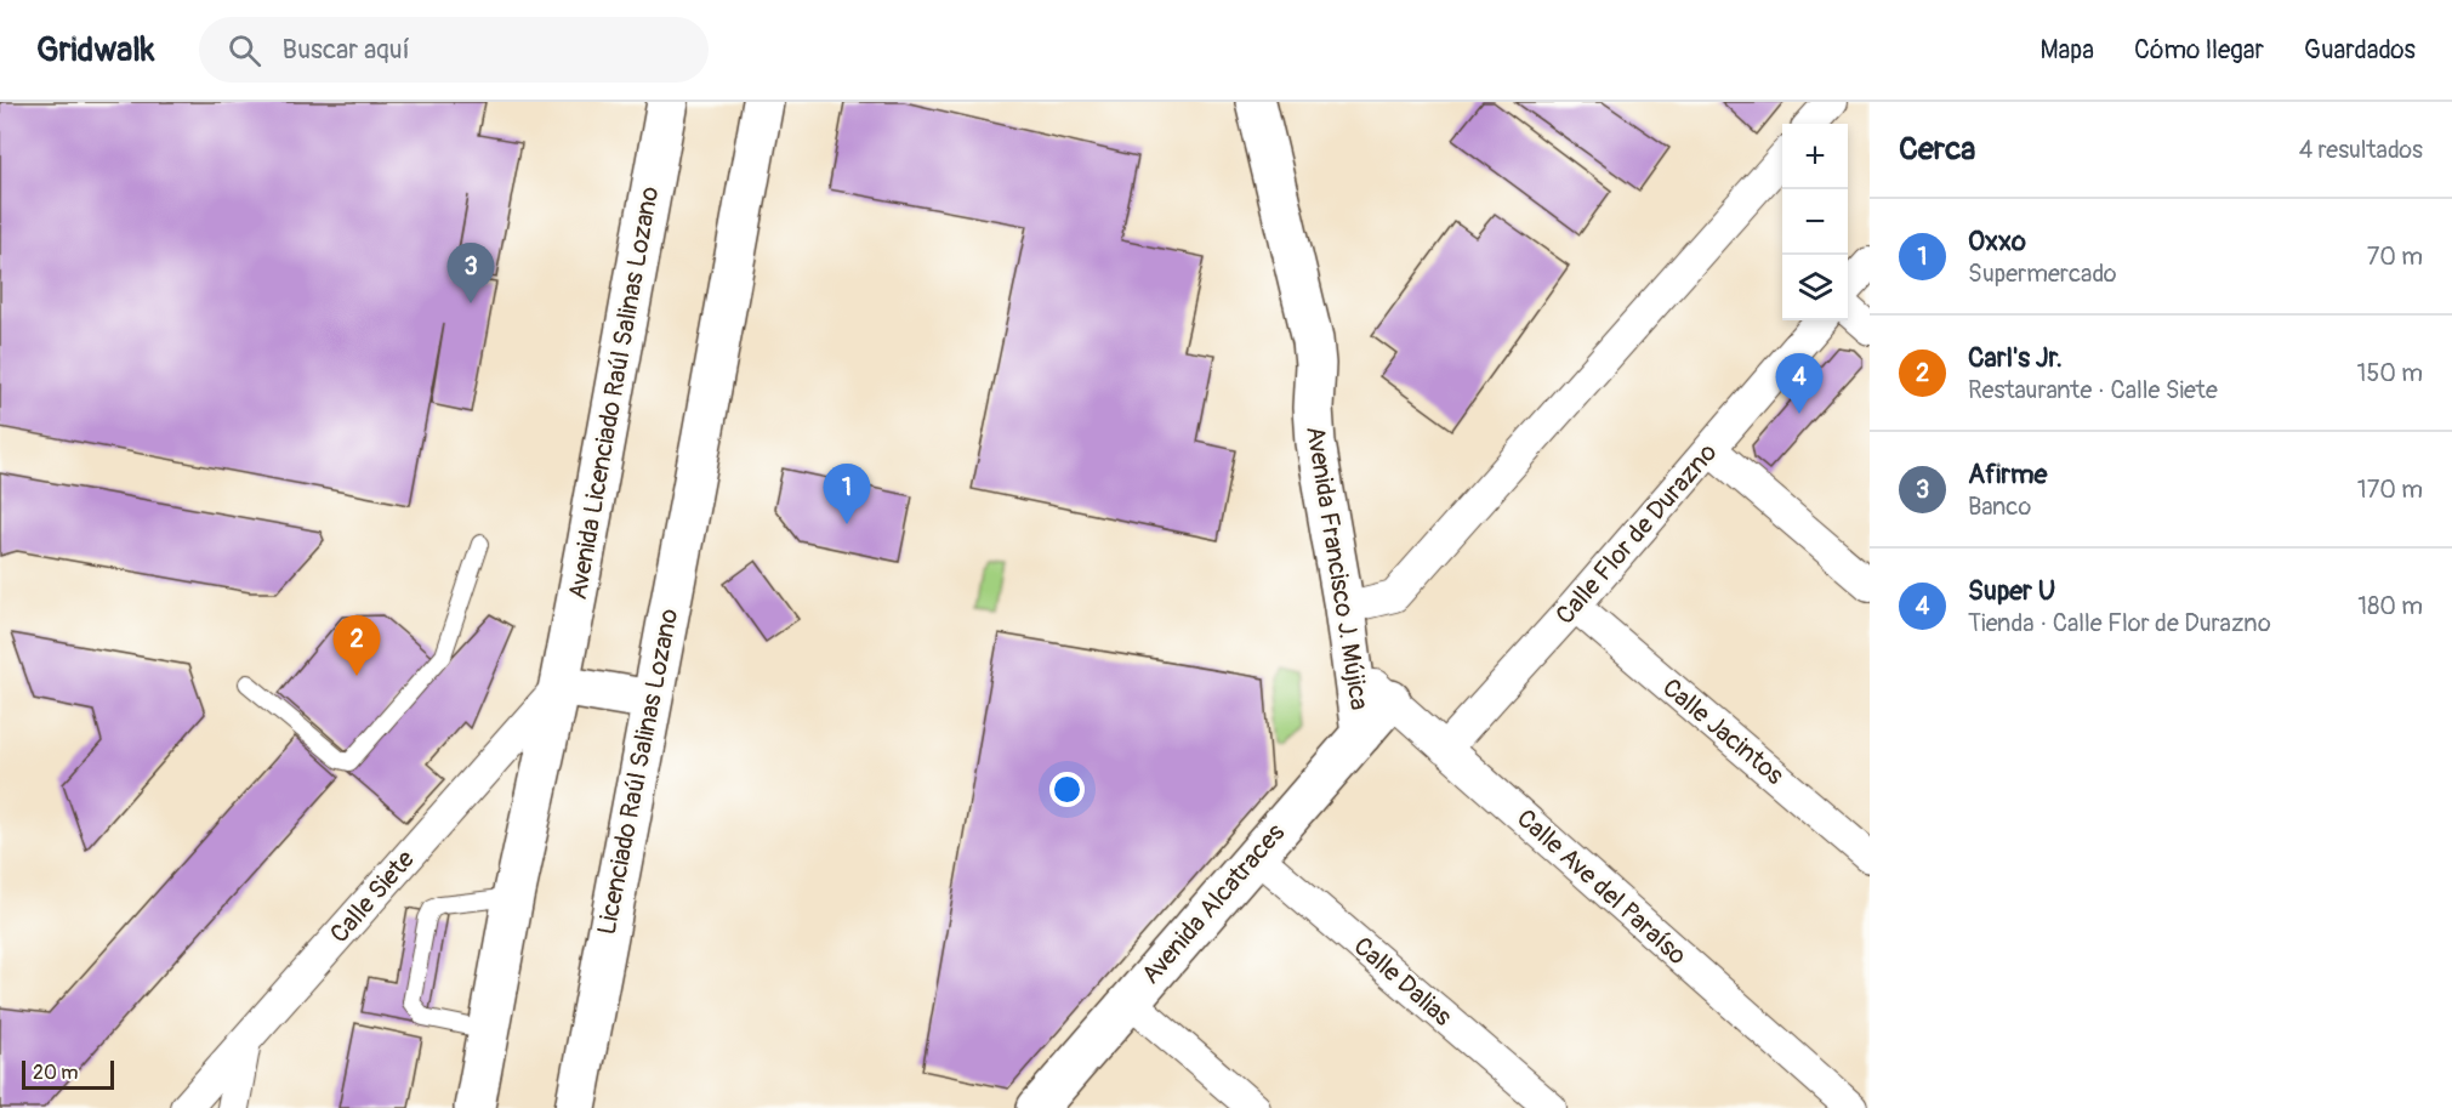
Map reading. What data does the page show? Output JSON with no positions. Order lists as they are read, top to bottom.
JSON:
{
  "streets": {
    "main road": [
      "Avenida Licenciado Raúl Salinas Lozano",
      "Avenida Francisco J. Mújica",
      "Licenciado Raúl Salinas Lozano",
      "Avenida Alcatraces"
    ],
    "street": [
      "Calle Flor de Durazno",
      "Calle Jacintos",
      "Calle Ave del Paraíso",
      "Calle Siete",
      "Calle Dalias"
    ]
  },
  "crossings": [
    ["Avenida Licenciado Raúl Salinas Lozano", "Calle Siete"],
    ["Calle Flor de Durazno", "Calle Jacintos"],
    ["Calle Flor de Durazno", "Calle Ave del Paraíso"],
    ["Avenida Francisco J. Mújica", "Calle Ave del Paraíso"],
    ["Avenida Francisco J. Mújica", "Avenida Alcatraces"],
    ["Calle Ave del Paraíso", "Avenida Alcatraces"],
    ["Avenida Alcatraces", "Calle Dalias"]
  ],
  "scale_bar": "20 m",
  "page": {
    "header": "Gridwalk",
    "search": "Buscar aquí",
    "nav": ["Mapa", "Cómo llegar", "Guardados"],
    "heading": ["Cerca", "4 resultados"],
    "map_buttons": ["+", "−"],
    "list": [
      {
        "mark": "1",
        "name": "Oxxo",
        "note": "Supermercado",
        "value": "70 m"
      },
      {
        "mark": "2",
        "name": "Carl's Jr.",
        "note": "Restaurante · Calle Siete",
        "value": "150 m"
      },
      {
        "mark": "3",
        "name": "Afirme",
        "note": "Banco",
        "value": "170 m"
      },
      {
        "mark": "4",
        "name": "Super U",
        "note": "Tienda · Calle Flor de Durazno",
        "value": "180 m"
      }
    ],
    "pins": [
      "3",
      "4",
      "1",
      "2"
    ],
    "scale": "20 m"
  }
}
